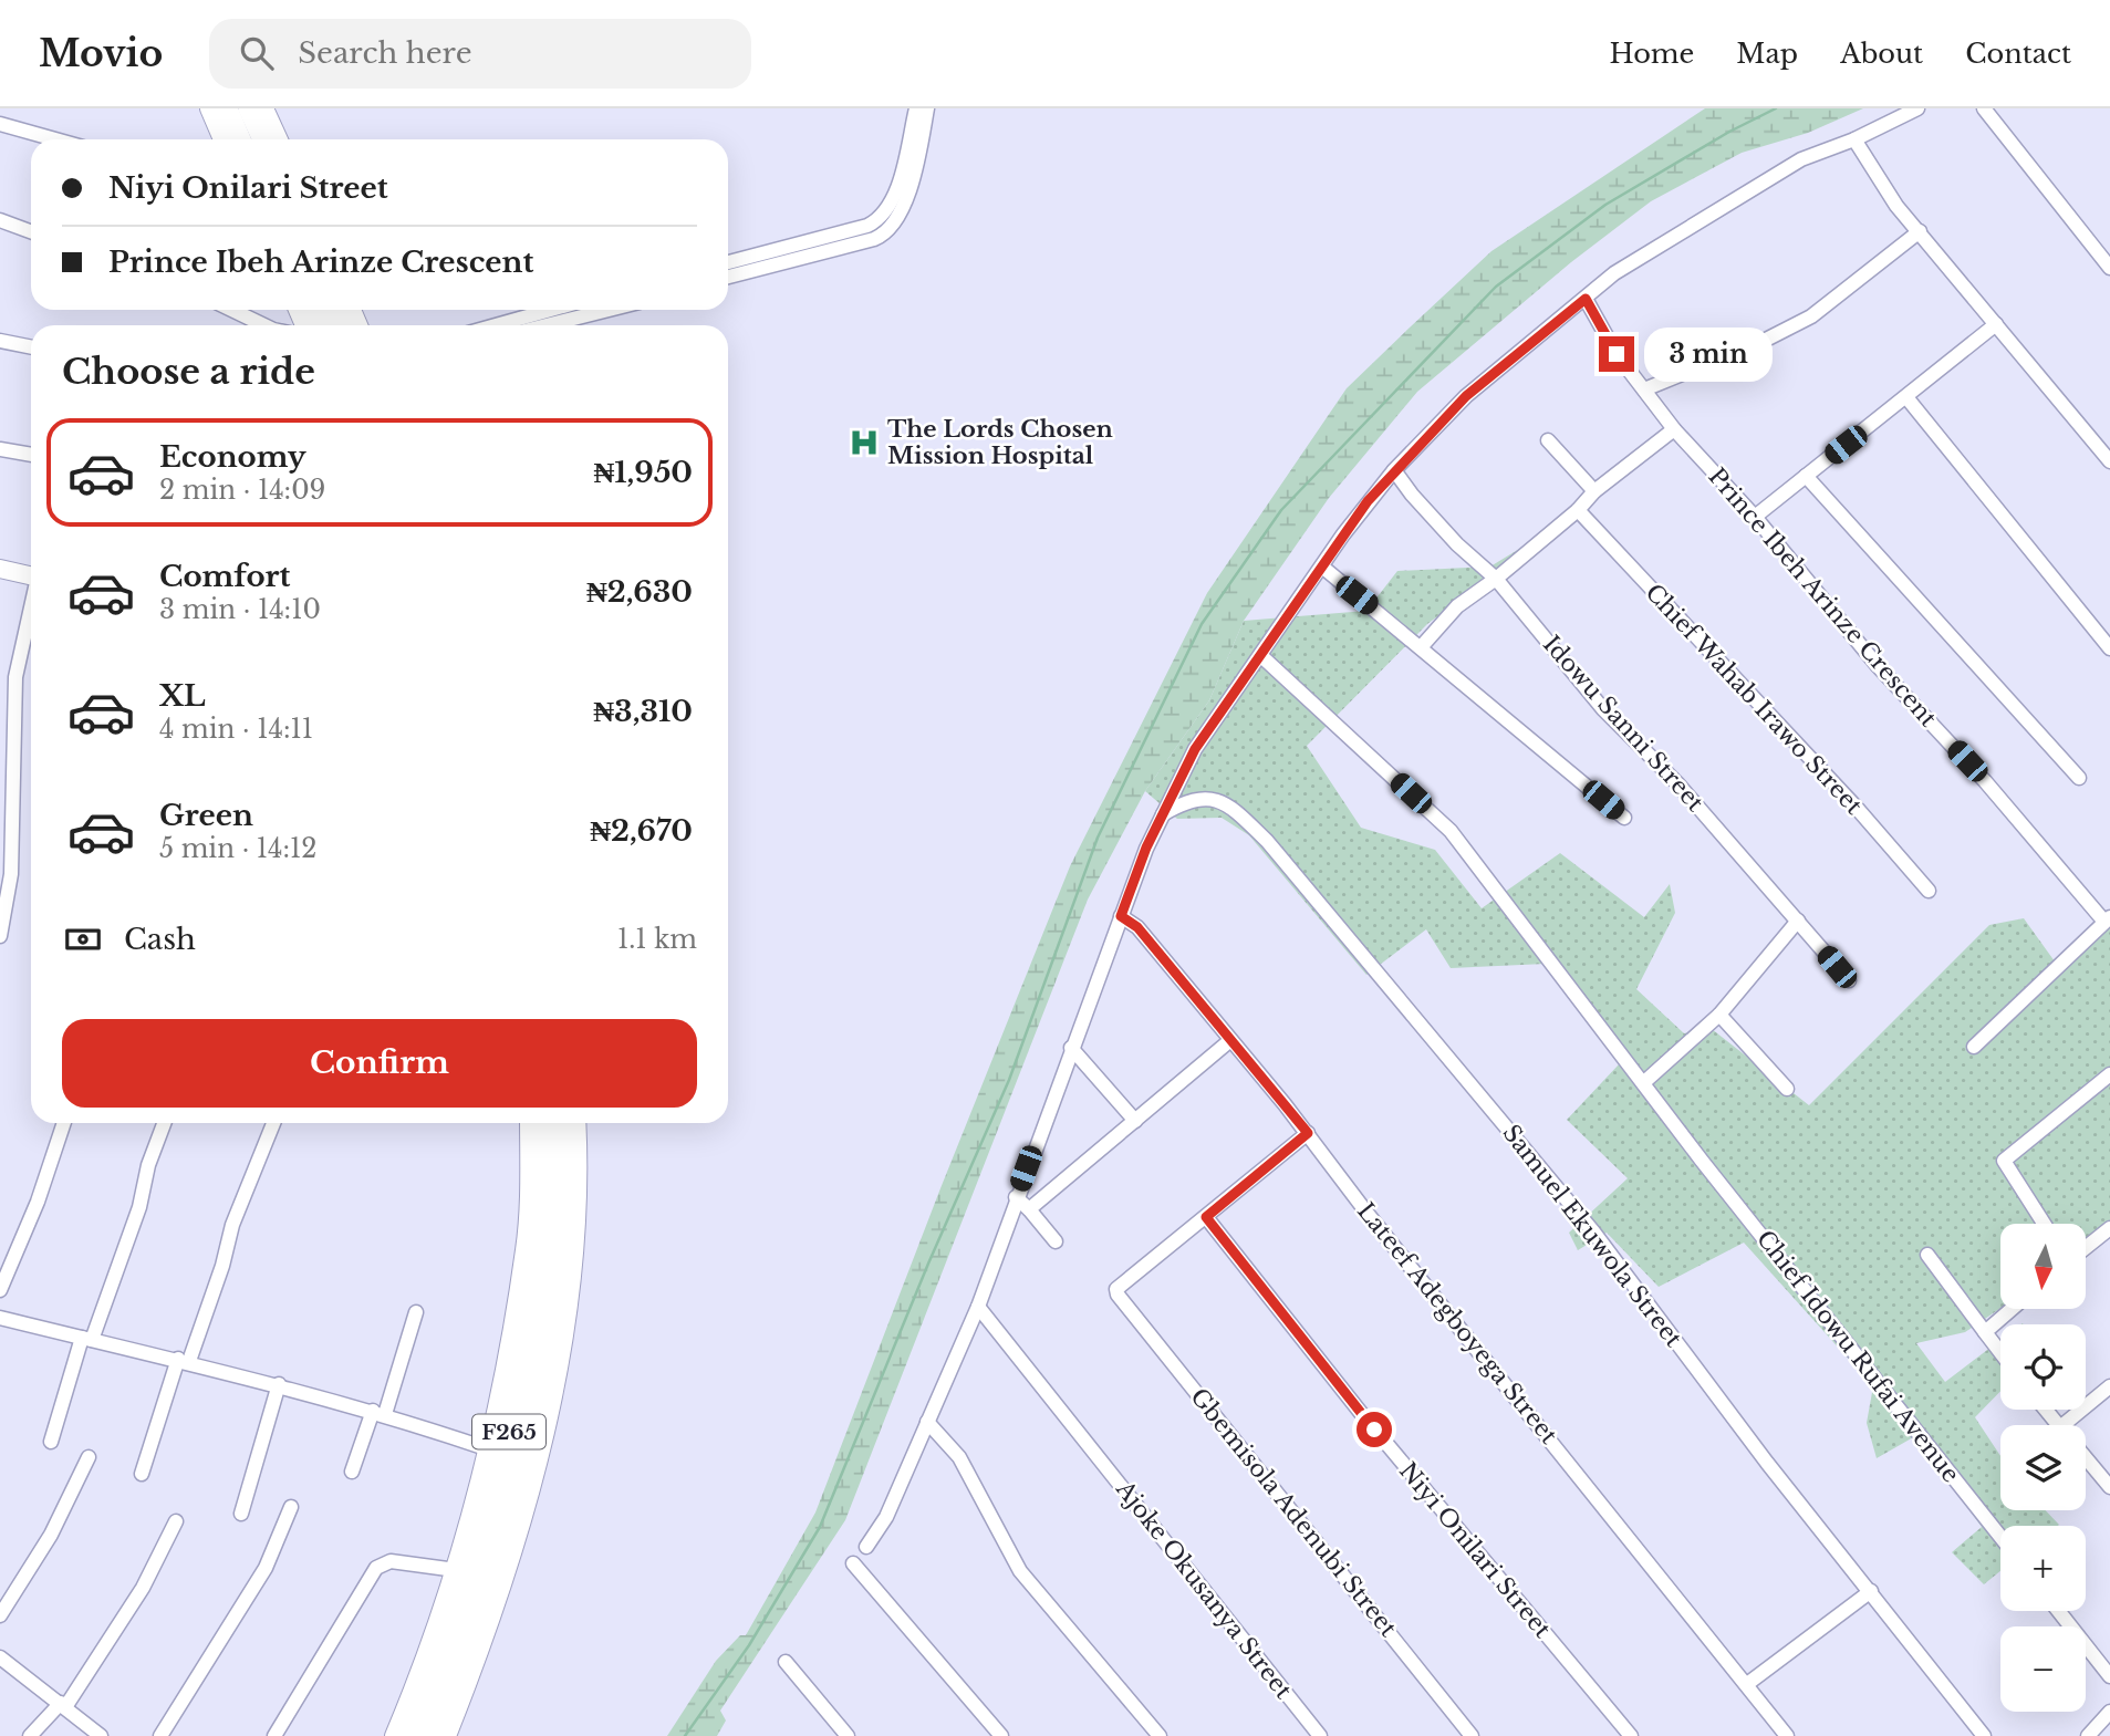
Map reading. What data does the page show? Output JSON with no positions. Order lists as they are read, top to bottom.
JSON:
{
  "streets": {
    "highway": ["F265"],
    "street": [
      "Prince Ibeh Arinze Crescent",
      "Chief Wahab Irawo Street",
      "Idowu Sanni Street",
      "Samuel Ekuwola Street",
      "Lateef Adegboyega Street",
      "Chief Idowu Rufai Avenue",
      "Gbemisola Adenubi Street",
      "Niyi Onilari Street",
      "Ajoke Okusanya Street"
    ]
  },
  "crossings": [
    ["Gbemisola Adenubi Street", "Niyi Onilari Street"]
  ],
  "places": {
    "hospital": ["The Lords Chosen Mission Hospital"]
  },
  "north": "bottom",
  "page": {
    "header": "Movio",
    "search": "Search here",
    "nav": [
      "Home",
      "Map",
      "About",
      "Contact"
    ],
    "banner": ["Niyi Onilari Street", "Prince Ibeh Arinze Crescent"],
    "heading": "Choose a ride",
    "bubble": "3 min",
    "list": [
      {
        "name": "Economy",
        "note": "2 min · 14:09",
        "value": "₦1,950"
      },
      {
        "name": "Comfort",
        "note": "3 min · 14:10",
        "value": "₦2,630"
      },
      {
        "name": "XL",
        "note": "4 min · 14:11",
        "value": "₦3,310"
      },
      {
        "name": "Green",
        "note": "5 min · 14:12",
        "value": "₦2,670"
      }
    ],
    "pay": ["Cash", "1.1 km"],
    "buttons": "Confirm",
    "map_buttons": ["+", "−"]
  }
}
